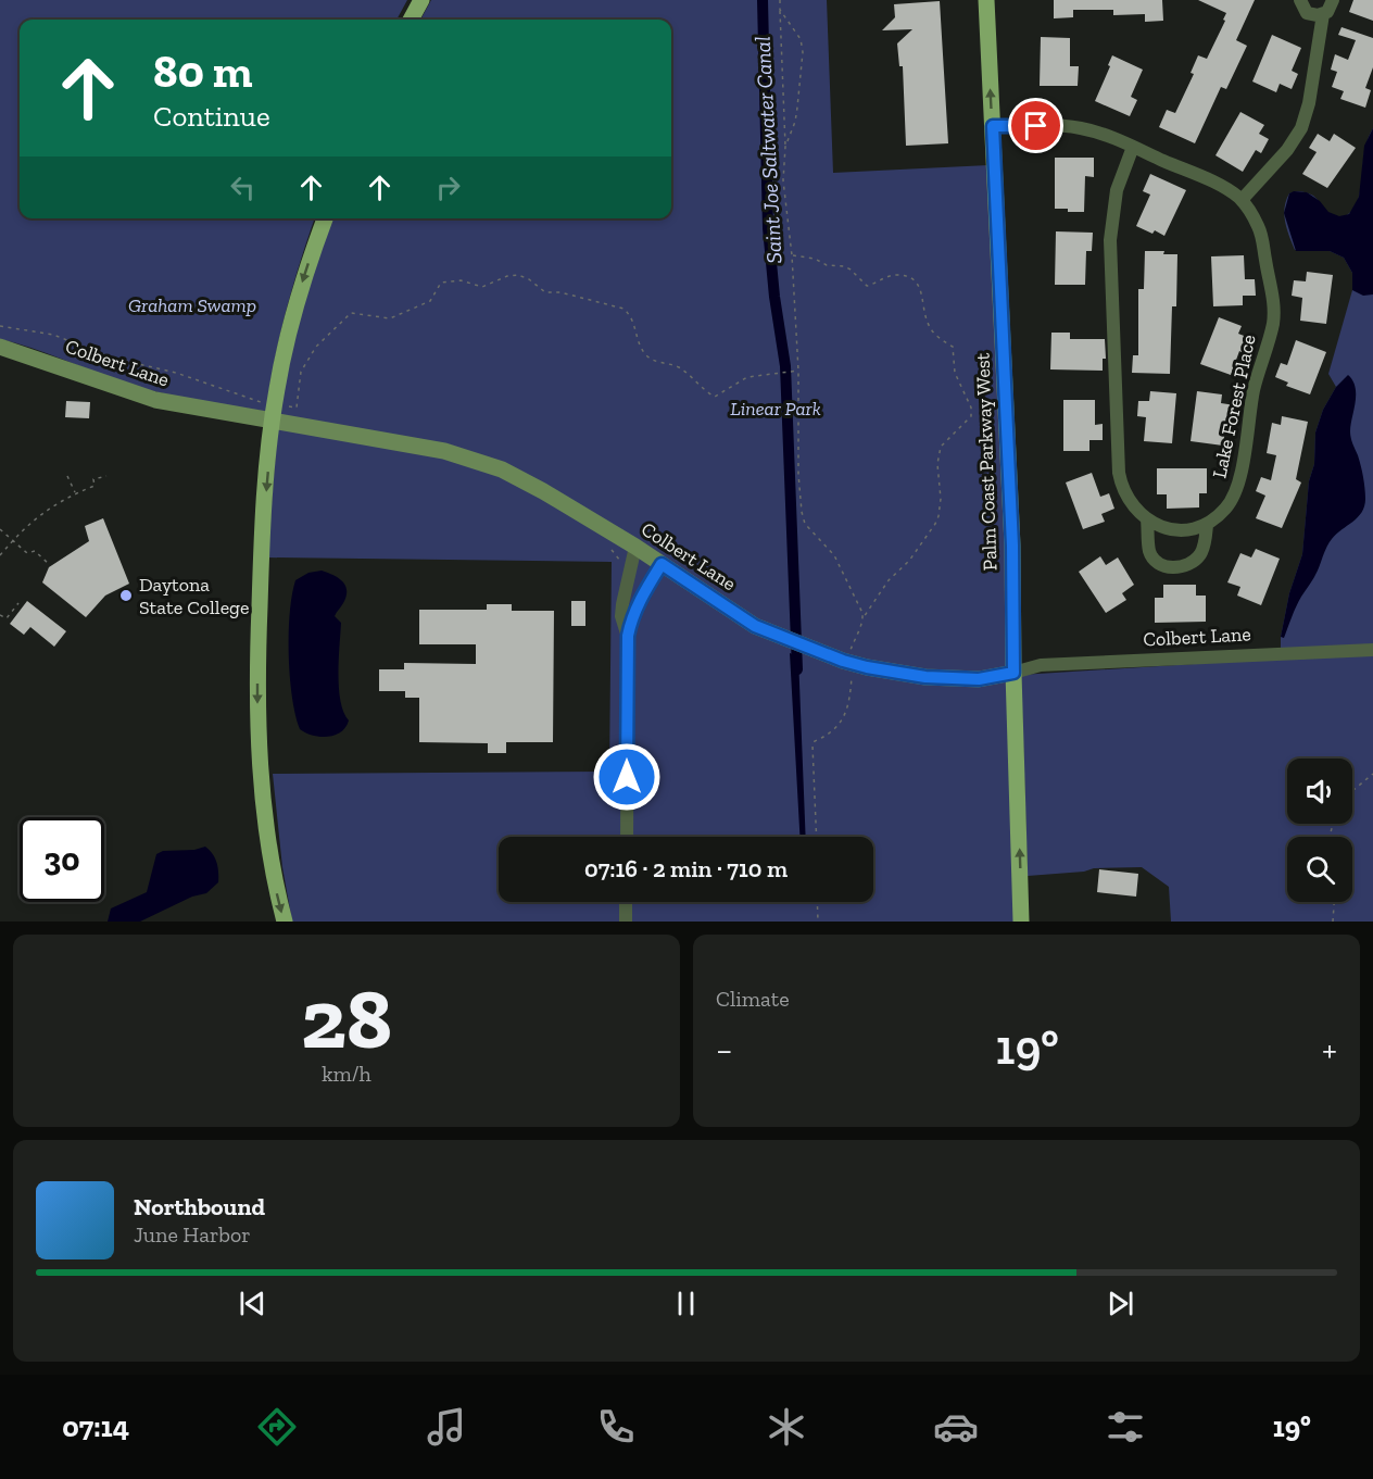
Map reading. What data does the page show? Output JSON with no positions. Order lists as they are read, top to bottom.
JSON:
{
  "streets": {
    "main road": ["Palm Coast Parkway West"],
    "street": ["Colbert Lane", "Lake Forest Place"]
  },
  "crossings": [
    ["Colbert Lane", "Palm Coast Parkway West"],
    ["Lake Forest Place", "Palm Coast Parkway West"]
  ],
  "one_way": ["Palm Coast Parkway West"],
  "water": ["Saint Joe Saltwater Canal"],
  "parks": ["Graham Swamp", "Linear Park"],
  "places": ["Daytona State College"],
  "page": {
    "turn": ["80 m", "Continue"],
    "limit": "30",
    "trip": "07:16 · 2 min · 710 m",
    "tile": [
      ["28", "km/h"],
      "Climate"
    ],
    "heat": ["−", "19°", "+"],
    "song": ["Northbound", "June Harbor"],
    "tabs": ["07:14", "19°"]
  }
}
